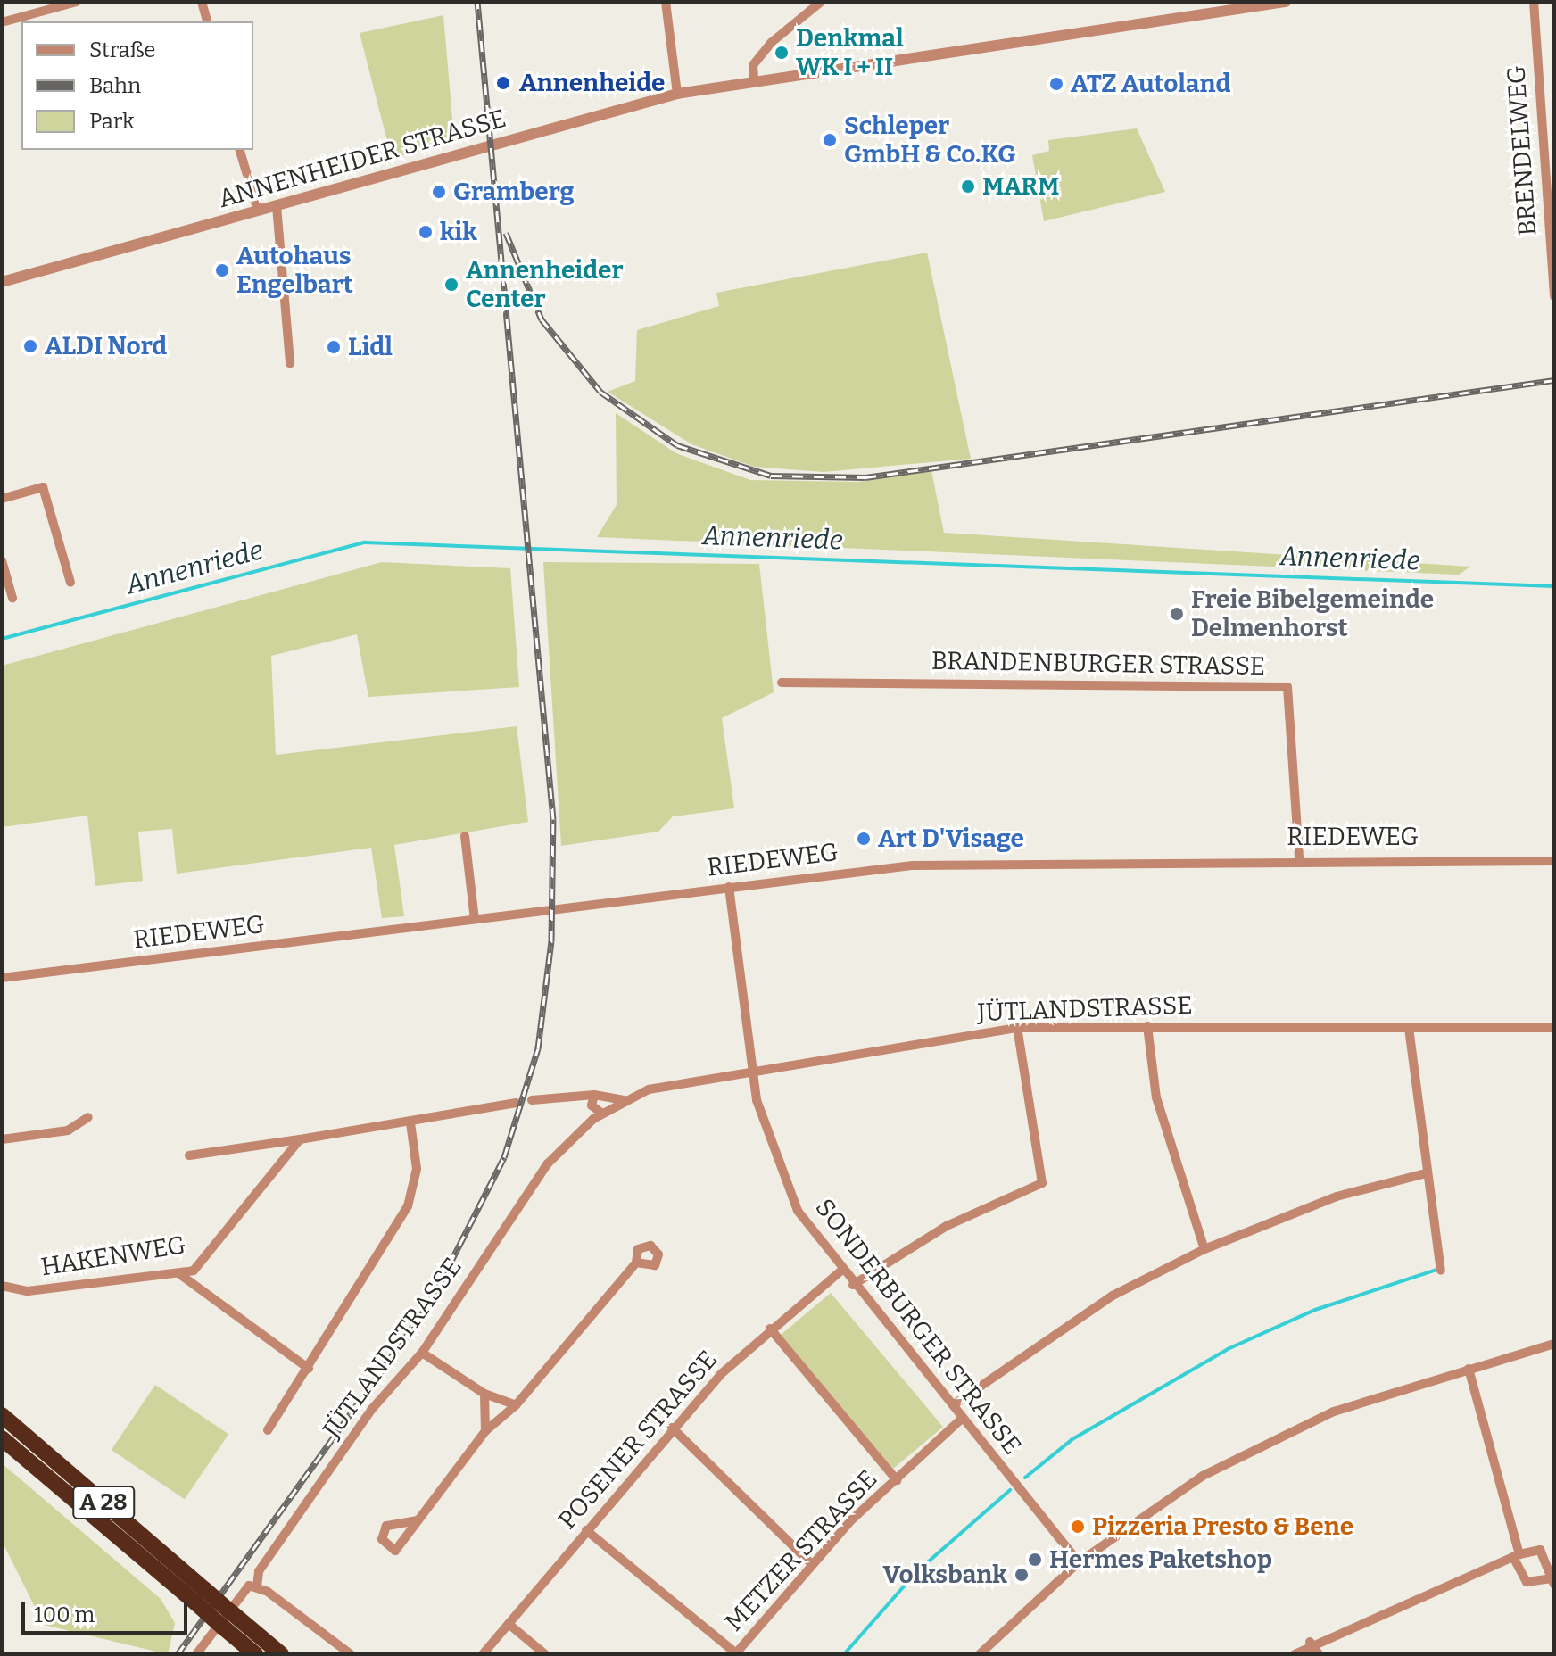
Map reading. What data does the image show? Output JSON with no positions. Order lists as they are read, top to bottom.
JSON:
{
  "streets": {
    "highway": ["A 28"],
    "street": [
      "BRENDELWEG",
      "ANNENHEIDER STRASSE",
      "BRANDENBURGER STRASSE",
      "RIEDEWEG",
      "JÜTLANDSTRASSE",
      "HAKENWEG",
      "SONDERBURGER STRASSE",
      "POSENER STRASSE",
      "METZER STRASSE"
    ]
  },
  "crossings": [
    ["BRANDENBURGER STRASSE", "RIEDEWEG"],
    ["RIEDEWEG", "SONDERBURGER STRASSE"],
    ["JÜTLANDSTRASSE", "SONDERBURGER STRASSE"],
    ["SONDERBURGER STRASSE", "POSENER STRASSE"],
    ["SONDERBURGER STRASSE", "METZER STRASSE"]
  ],
  "water": ["Annenriede"],
  "places": [
    "Denkmal WK I + II",
    "Annenheide",
    "ATZ Autoland",
    "Schleper GmbH & Co.KG",
    "MARM",
    "Gramberg",
    "kik",
    "Autohaus Engelbart",
    "Annenheider Center",
    "ALDI Nord",
    "Lidl",
    "Freie Bibelgemeinde Delmenhorst",
    "Art D'Visage",
    "Pizzeria Presto & Bene",
    "Hermes Paketshop",
    "Volksbank"
  ],
  "legend": ["Straße", "Bahn", "Park"],
  "scale_bar": "100 m"
}
